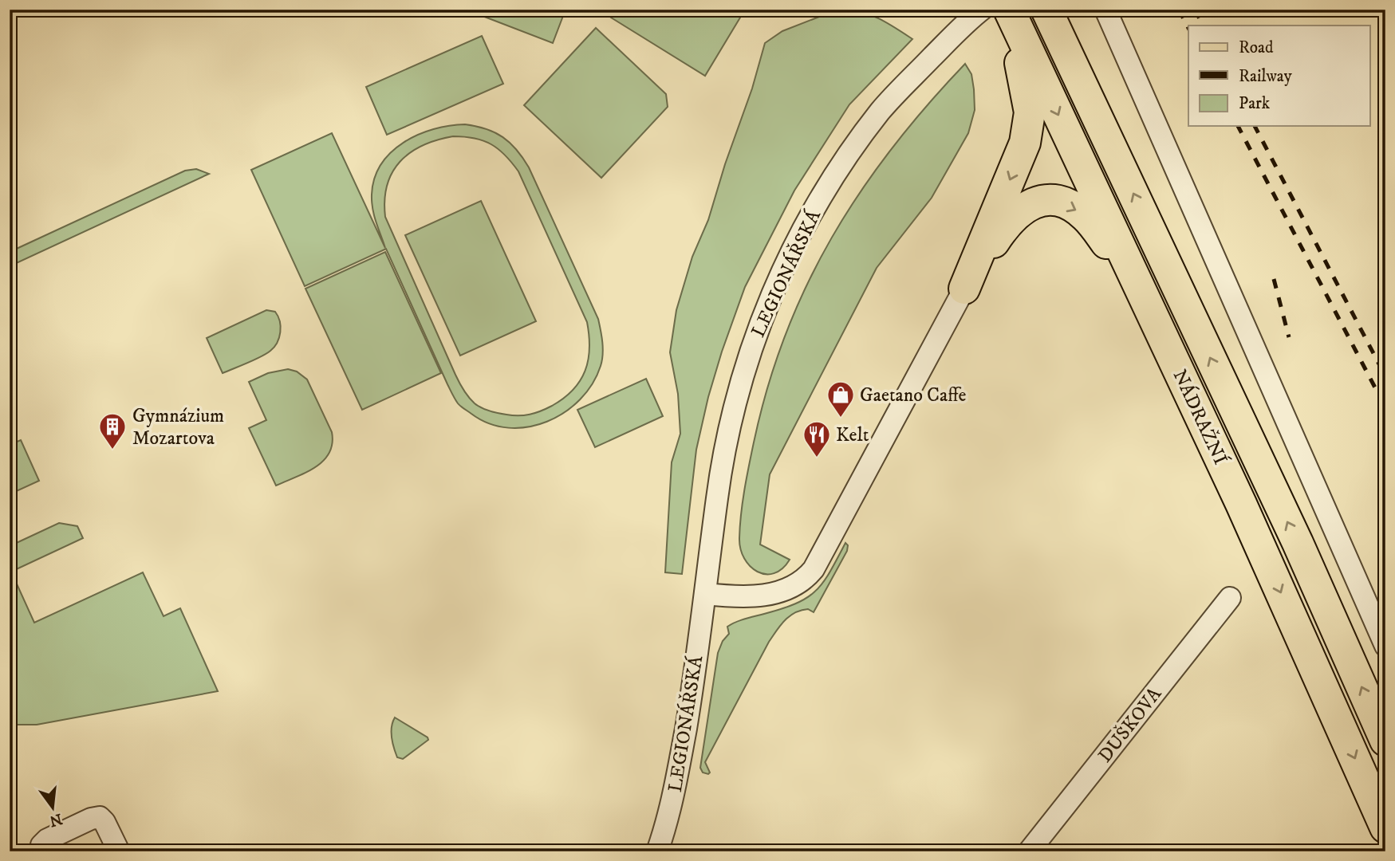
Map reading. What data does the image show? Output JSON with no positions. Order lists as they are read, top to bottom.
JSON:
{
  "streets": {
    "main road": ["NÁDRAŽNÍ"],
    "street": ["LEGIONÁŘSKÁ", "DUŠKOVA"]
  },
  "places": {
    "shop": ["Gaetano Caffe"],
    "building": ["Gymnázium Mozartova"],
    "restaurant": ["Kelt"]
  },
  "legend": ["Road", "Railway", "Park"],
  "north": "bottom"
}
